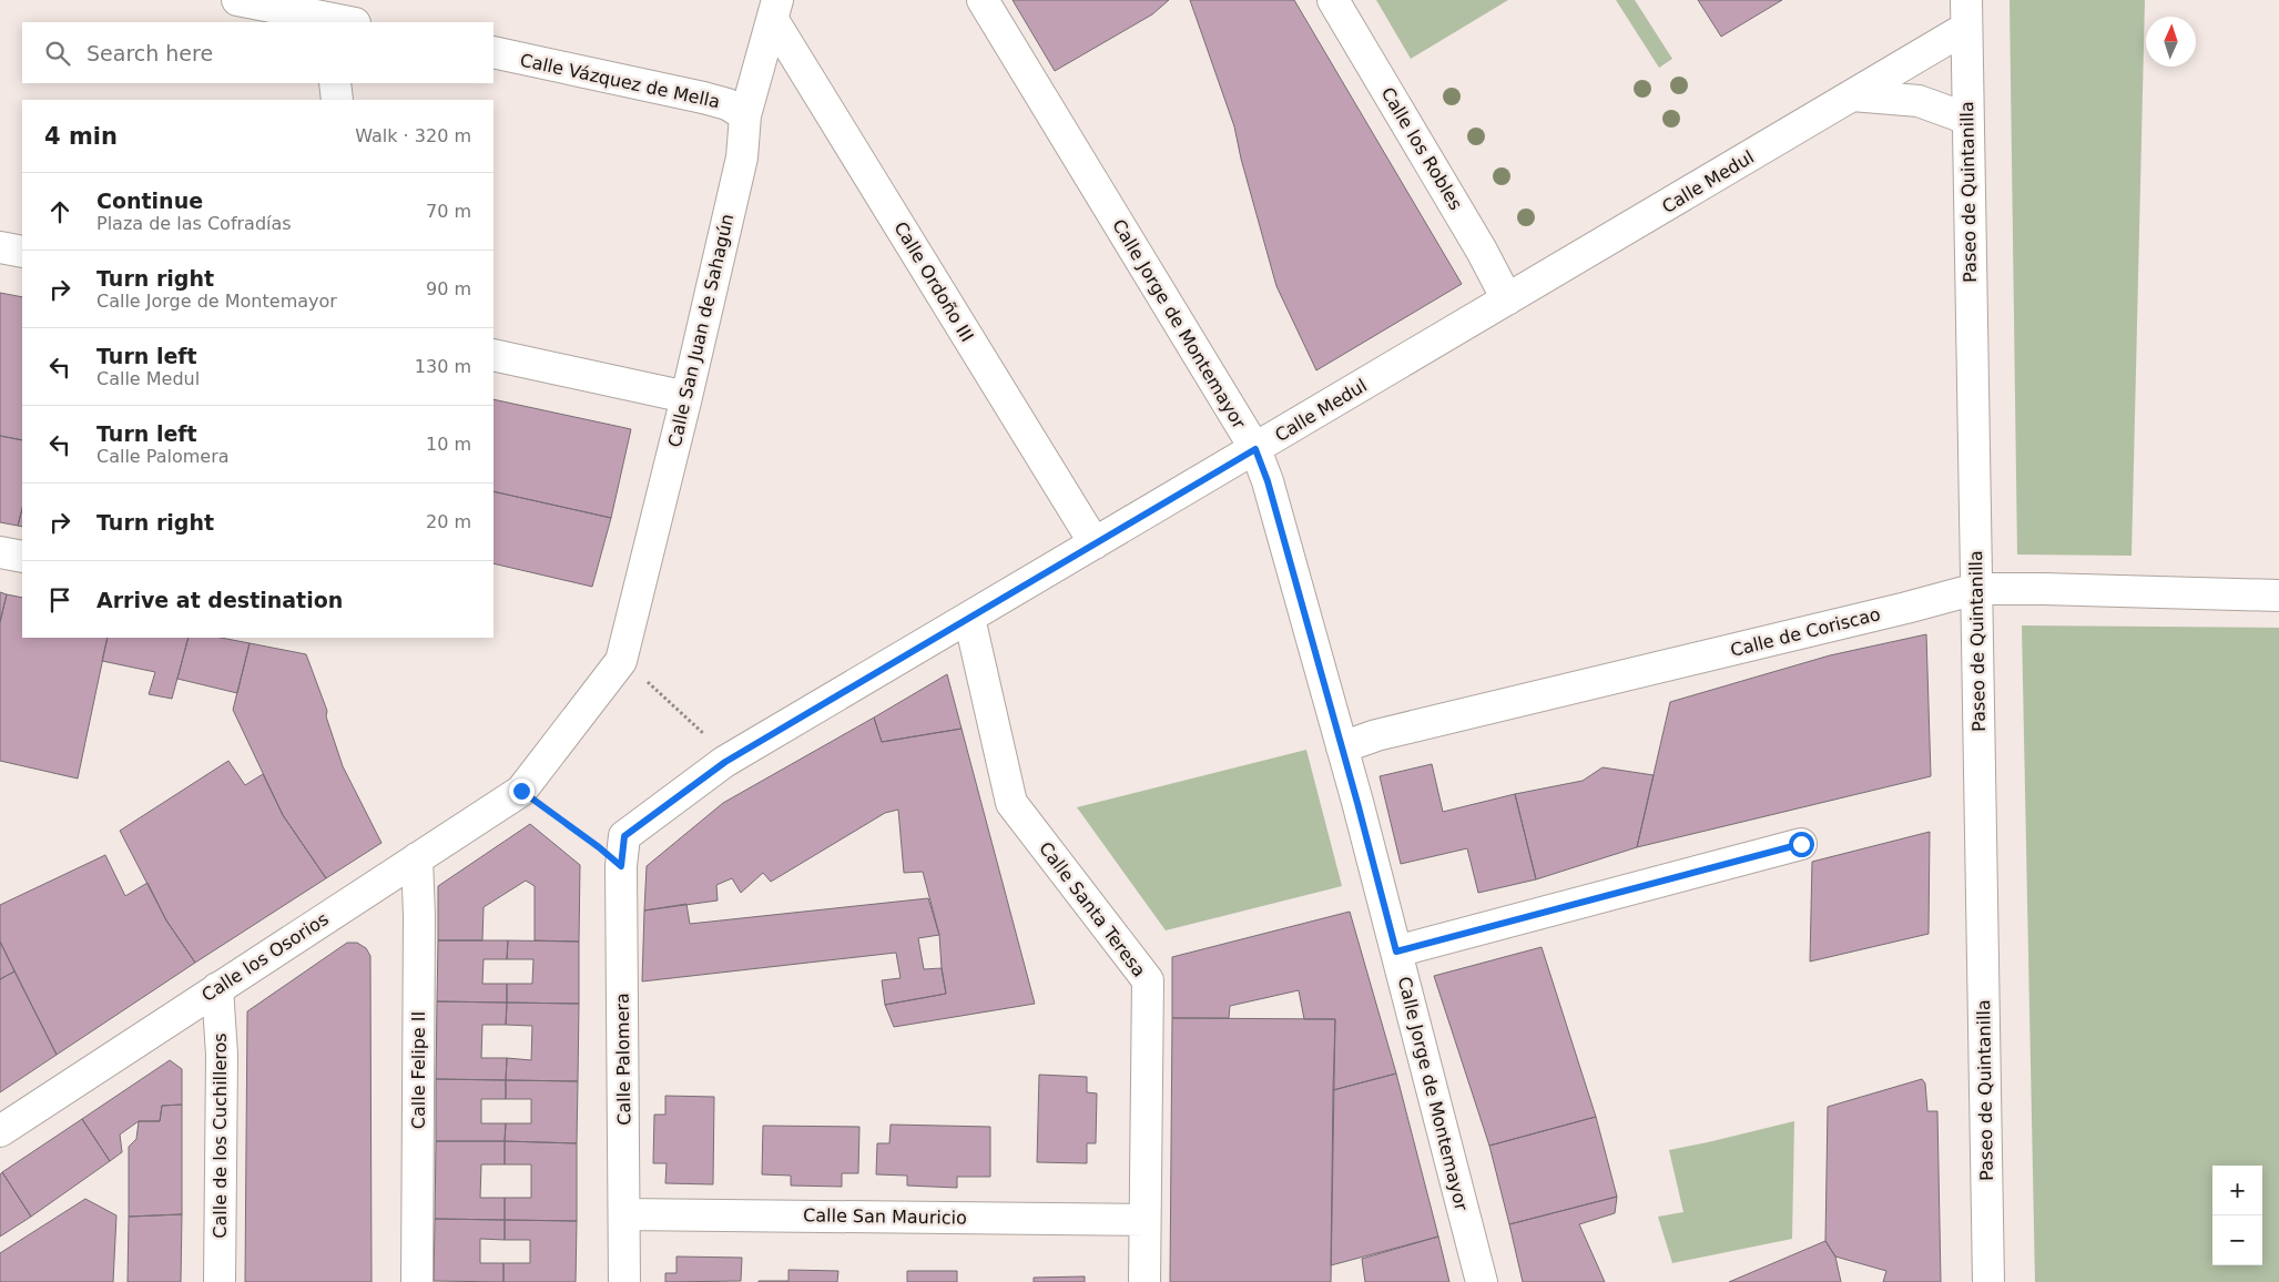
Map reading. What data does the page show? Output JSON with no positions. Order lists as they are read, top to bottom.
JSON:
{
  "streets": {
    "street": [
      "Calle Vázquez de Mella",
      "Calle los Robles",
      "Calle Medul",
      "Paseo de Quintanilla",
      "Calle Ordoño III",
      "Calle Jorge de Montemayor",
      "Calle San Juan de Sahagún",
      "Calle de Coriscao",
      "Calle Santa Teresa",
      "Calle los Osorios",
      "Calle Palomera",
      "Calle Felipe II",
      "Calle de los Cuchilleros",
      "Calle San Mauricio"
    ]
  },
  "crossings": [
    ["Calle Vázquez de Mella", "Calle San Juan de Sahagún"],
    ["Calle los Robles", "Calle Medul"],
    ["Calle Medul", "Paseo de Quintanilla"],
    ["Calle Medul", "Calle Ordoño III"],
    ["Calle Medul", "Calle Jorge de Montemayor"],
    ["Calle Medul", "Calle Santa Teresa"],
    ["Calle Medul", "Calle Palomera"],
    ["Paseo de Quintanilla", "Calle de Coriscao"],
    ["Calle Ordoño III", "Calle San Juan de Sahagún"],
    ["Calle Jorge de Montemayor", "Calle de Coriscao"],
    ["Calle San Juan de Sahagún", "Calle los Osorios"],
    ["Calle Santa Teresa", "Calle San Mauricio"],
    ["Calle los Osorios", "Calle Felipe II"],
    ["Calle los Osorios", "Calle de los Cuchilleros"],
    ["Calle Palomera", "Calle San Mauricio"]
  ],
  "north": "top",
  "page": {
    "search": "Search here",
    "heading": ["4 min", "Walk · 320 m"],
    "list": [
      ["Continue", "Plaza de las Cofradías", "70 m"],
      ["Turn right", "Calle Jorge de Montemayor", "90 m"],
      ["Turn left", "Calle Medul", "130 m"],
      ["Turn left", "Calle Palomera", "10 m"],
      ["Turn right", "20 m"],
      "Arrive at destination"
    ],
    "map_buttons": ["+", "−"]
  }
}
